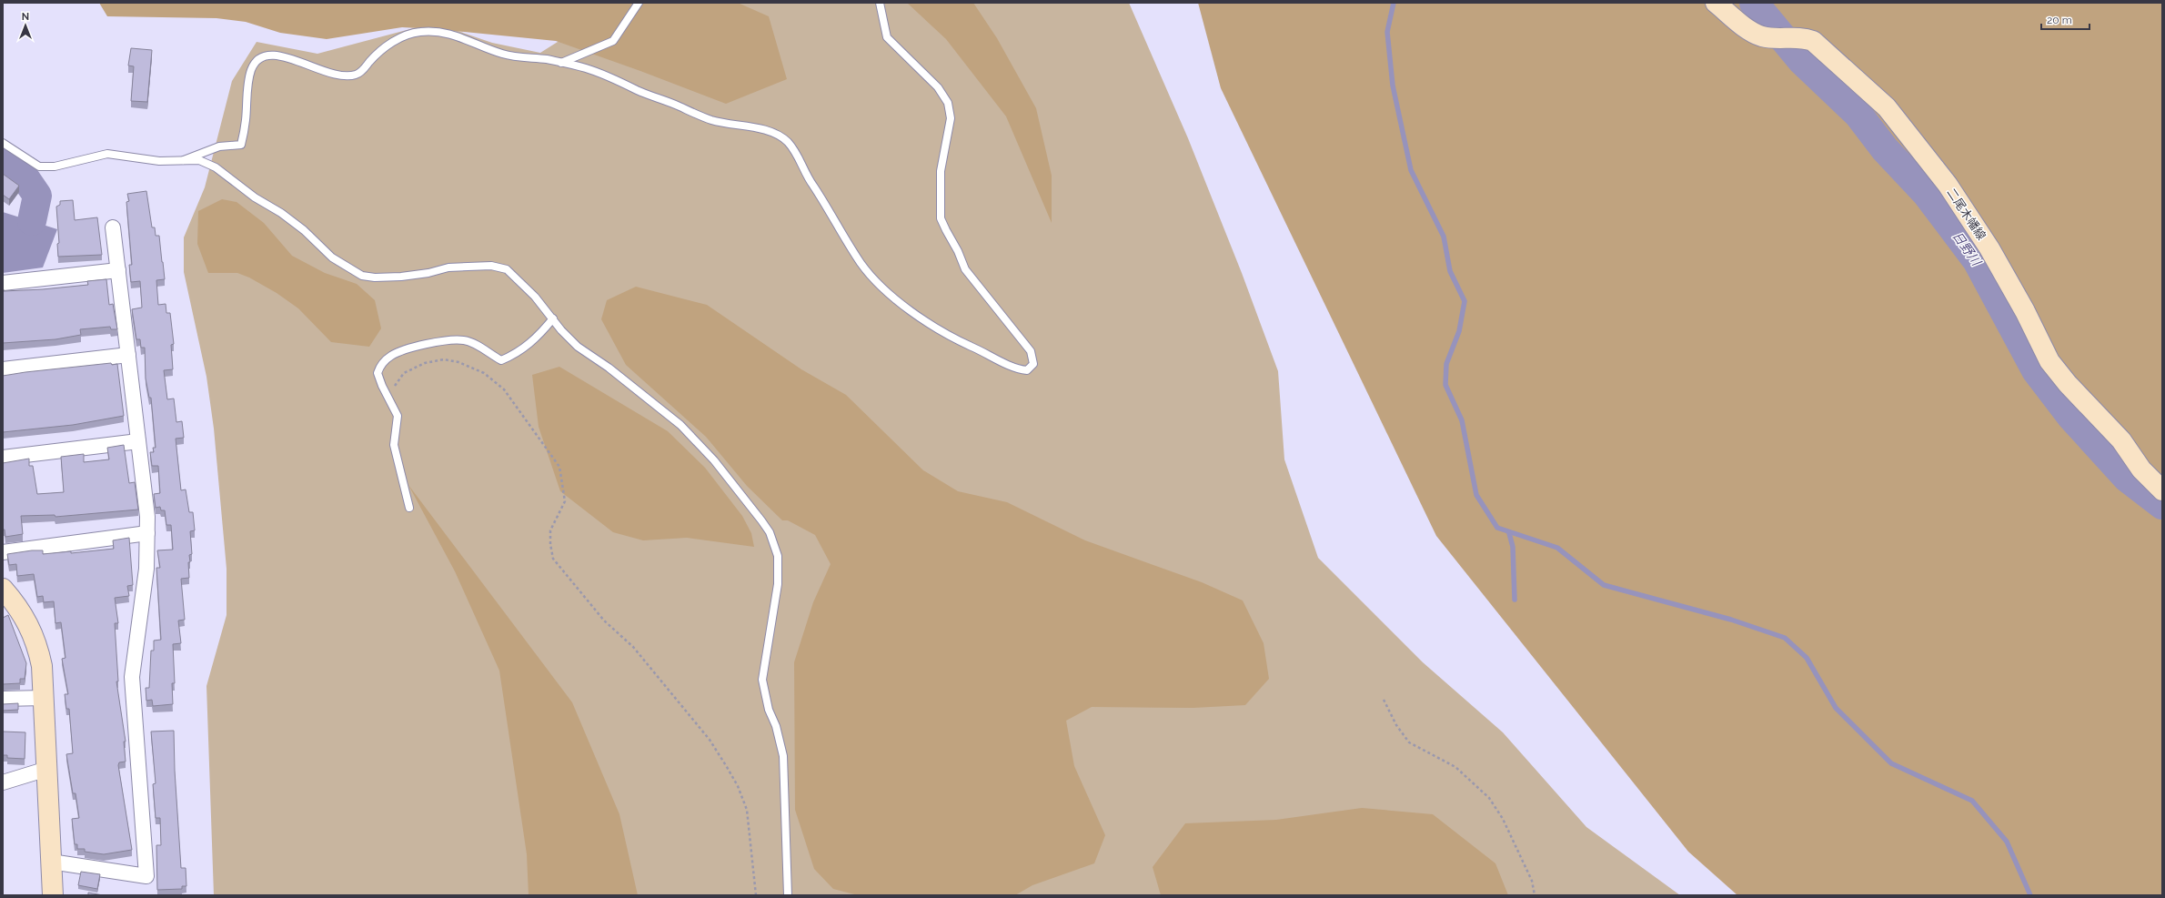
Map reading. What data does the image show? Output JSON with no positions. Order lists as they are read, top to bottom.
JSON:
{
  "streets": {
    "main road": ["二尾木幡線"]
  },
  "water": ["日野川"],
  "scale_bar": "20 m",
  "north": "top"
}
